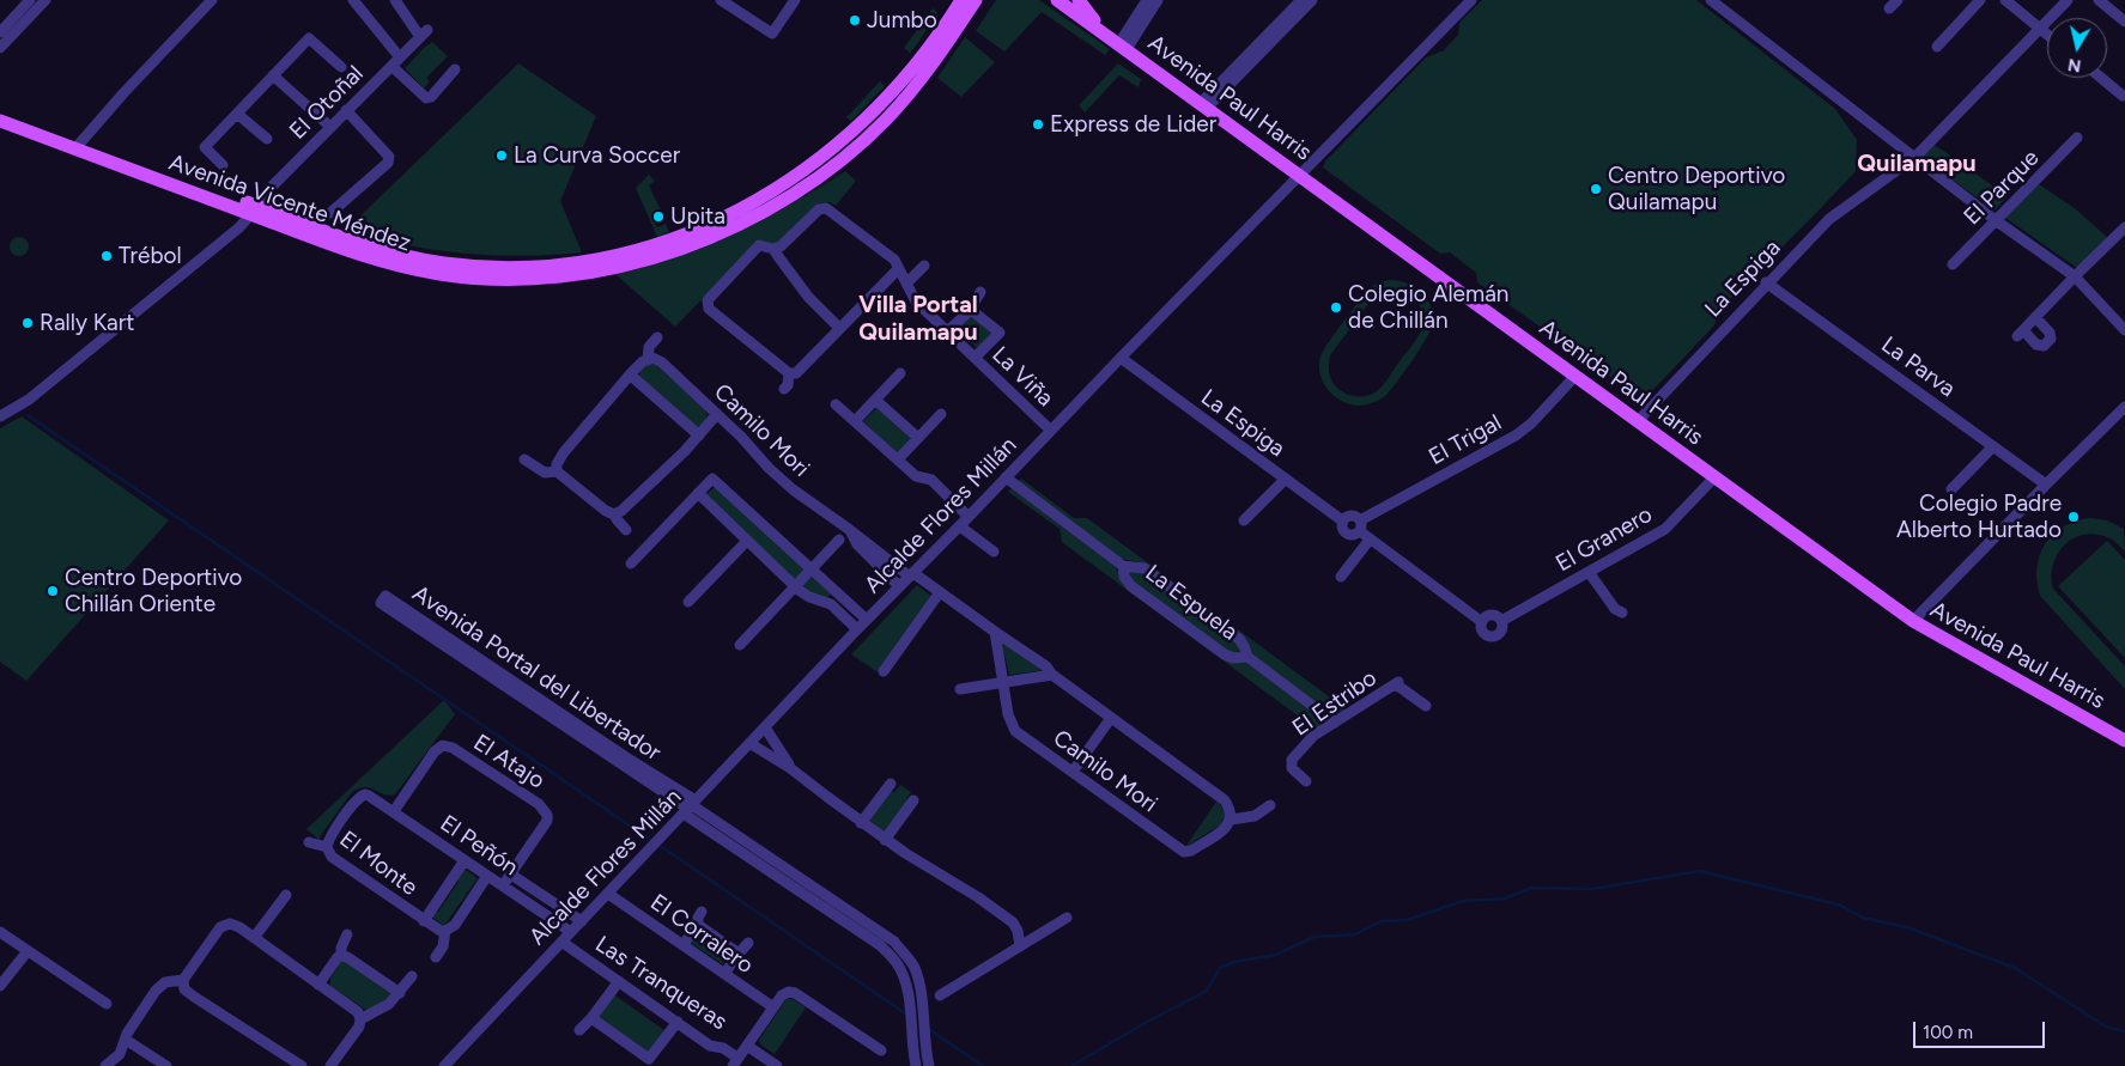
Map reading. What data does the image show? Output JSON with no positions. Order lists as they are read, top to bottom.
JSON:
{
  "streets": {
    "main road": ["Avenida Paul Harris", "Avenida Vicente Méndez"],
    "street": [
      "El Otoñal",
      "El Parque",
      "La Espiga",
      "La Parva",
      "La Viña",
      "Camilo Mori",
      "El Trigal",
      "Alcalde Flores Millán",
      "El Granero",
      "La Espuela",
      "Avenida Portal del Libertador",
      "El Estribo",
      "El Atajo",
      "El Peñón",
      "El Monte",
      "El Corralero",
      "Las Tranqueras"
    ]
  },
  "crossings": [
    ["Avenida Paul Harris", "La Espiga"],
    ["Avenida Paul Harris", "El Trigal"],
    ["Avenida Paul Harris", "Alcalde Flores Millán"],
    ["Avenida Paul Harris", "El Granero"],
    ["El Otoñal", "Avenida Vicente Méndez"],
    ["La Espiga", "La Parva"],
    ["La Espiga", "El Trigal"],
    ["La Espiga", "Alcalde Flores Millán"],
    ["La Espiga", "El Granero"],
    ["La Viña", "Alcalde Flores Millán"],
    ["Camilo Mori", "Alcalde Flores Millán"],
    ["Alcalde Flores Millán", "La Espuela"],
    ["Alcalde Flores Millán", "Avenida Portal del Libertador"],
    ["Alcalde Flores Millán", "El Peñón"],
    ["Alcalde Flores Millán", "El Corralero"],
    ["Alcalde Flores Millán", "Las Tranqueras"],
    ["La Espuela", "El Estribo"],
    ["El Atajo", "El Peñón"],
    ["El Peñón", "El Monte"]
  ],
  "districts": ["Quilamapu", "Villa Portal Quilamapu"],
  "places": [
    "Jumbo",
    "Express de Lider",
    "La Curva Soccer",
    "Centro Deportivo Quilamapu",
    "Upita",
    "Trébol",
    "Colegio Alemán de Chillán",
    "Rally Kart",
    "Colegio Padre Alberto Hurtado",
    "Centro Deportivo Chillán Oriente"
  ],
  "scale_bar": "100 m",
  "north": "bottom"
}
